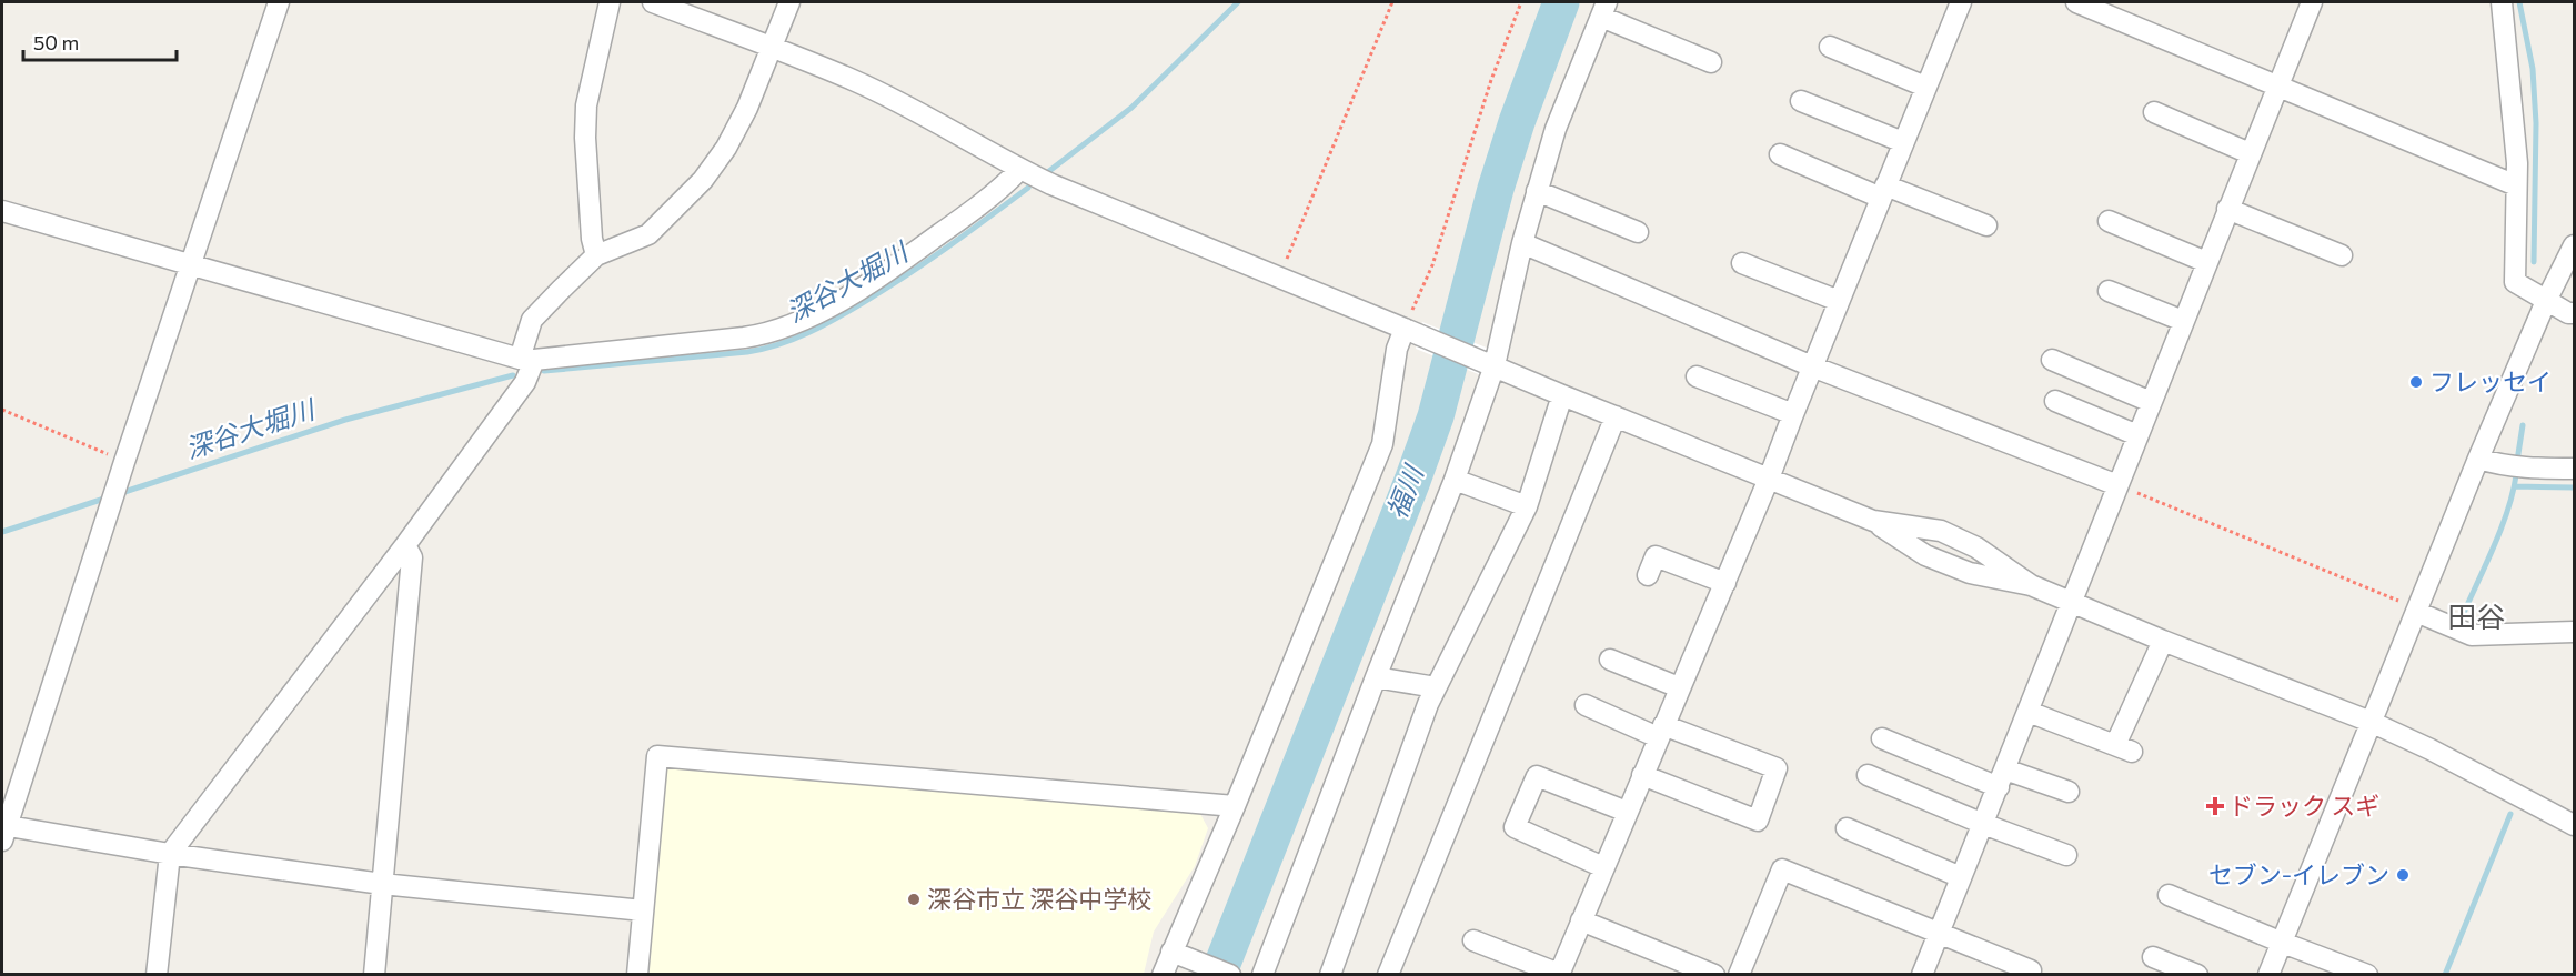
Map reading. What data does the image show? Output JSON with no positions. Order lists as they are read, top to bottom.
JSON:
{
  "districts": ["田谷"],
  "water": ["深谷大堀川", "福川"],
  "places": {
    "other": ["フレッセイ", "セブン-イレブン", "深谷市立 深谷中学校"],
    "health": ["ドラック スギ"]
  },
  "scale_bar": "50 m"
}
